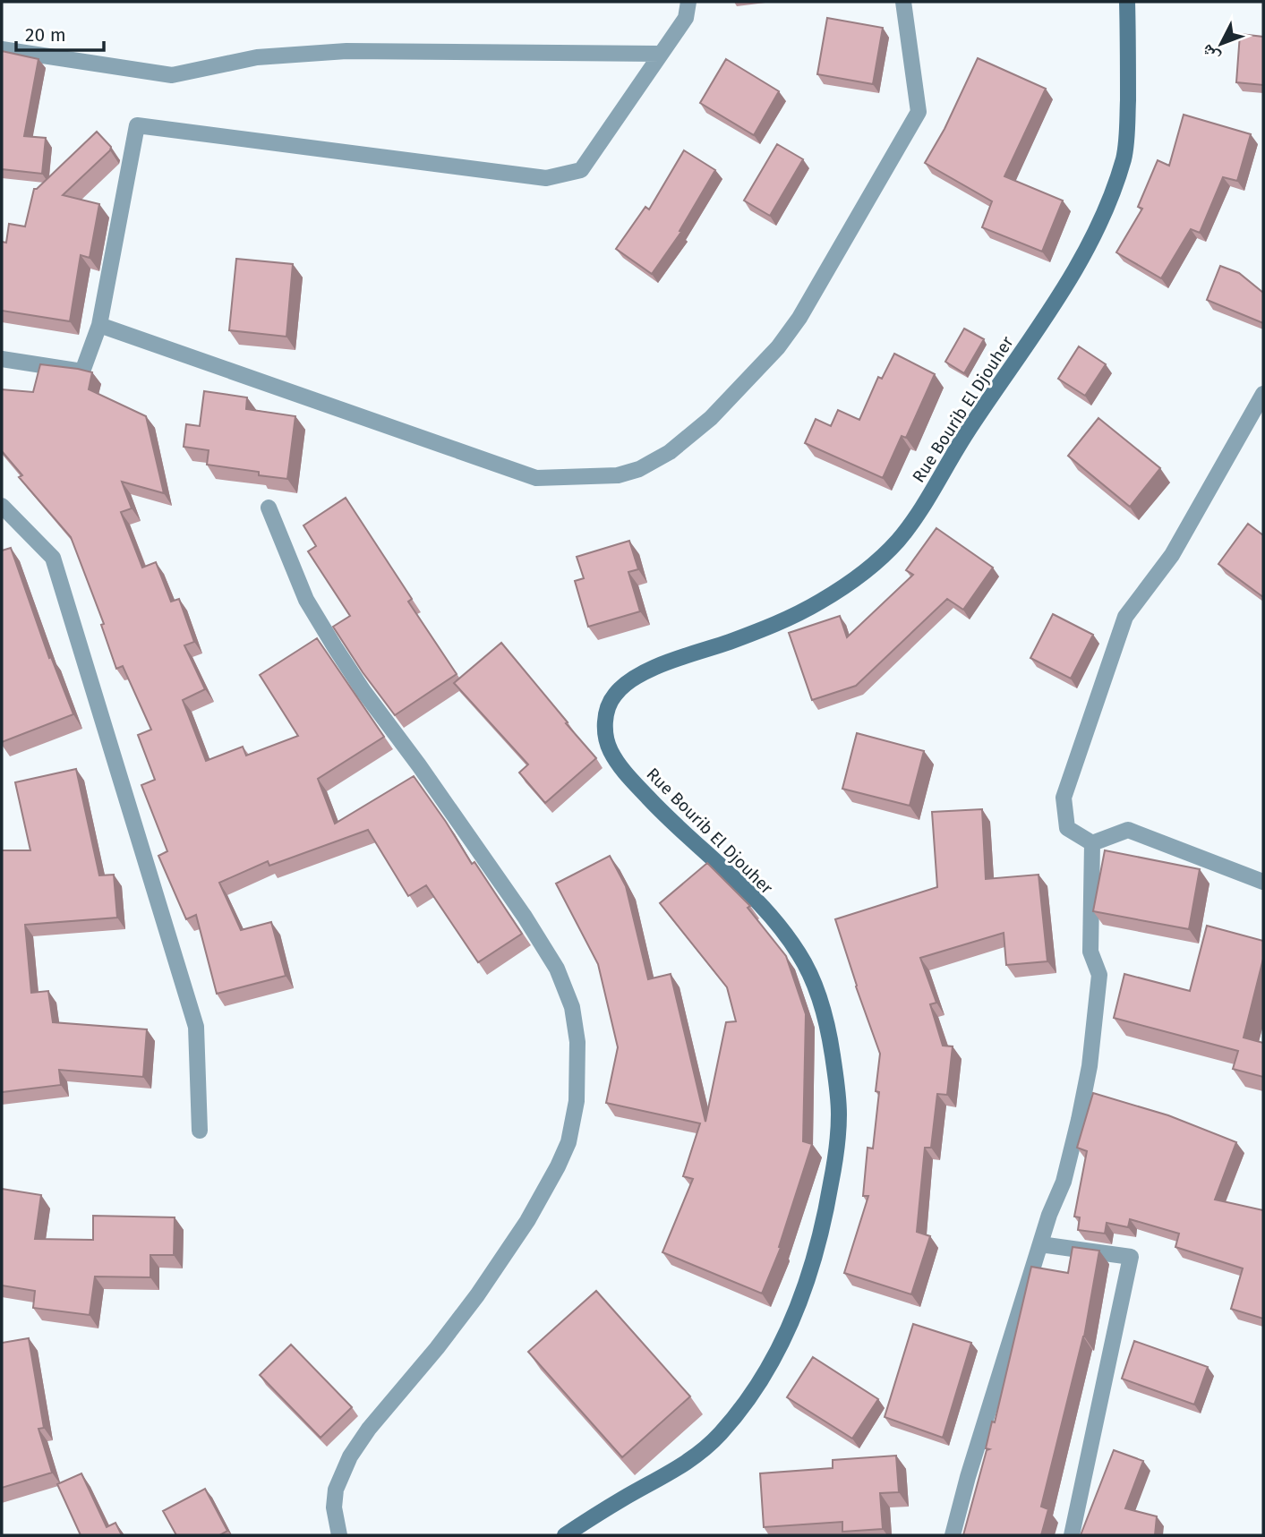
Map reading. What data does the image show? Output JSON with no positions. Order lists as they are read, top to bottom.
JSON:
{
  "streets": {
    "main road": ["Rue Bourib El Djouher"]
  },
  "scale_bar": "20 m",
  "north": "bottom left"
}
